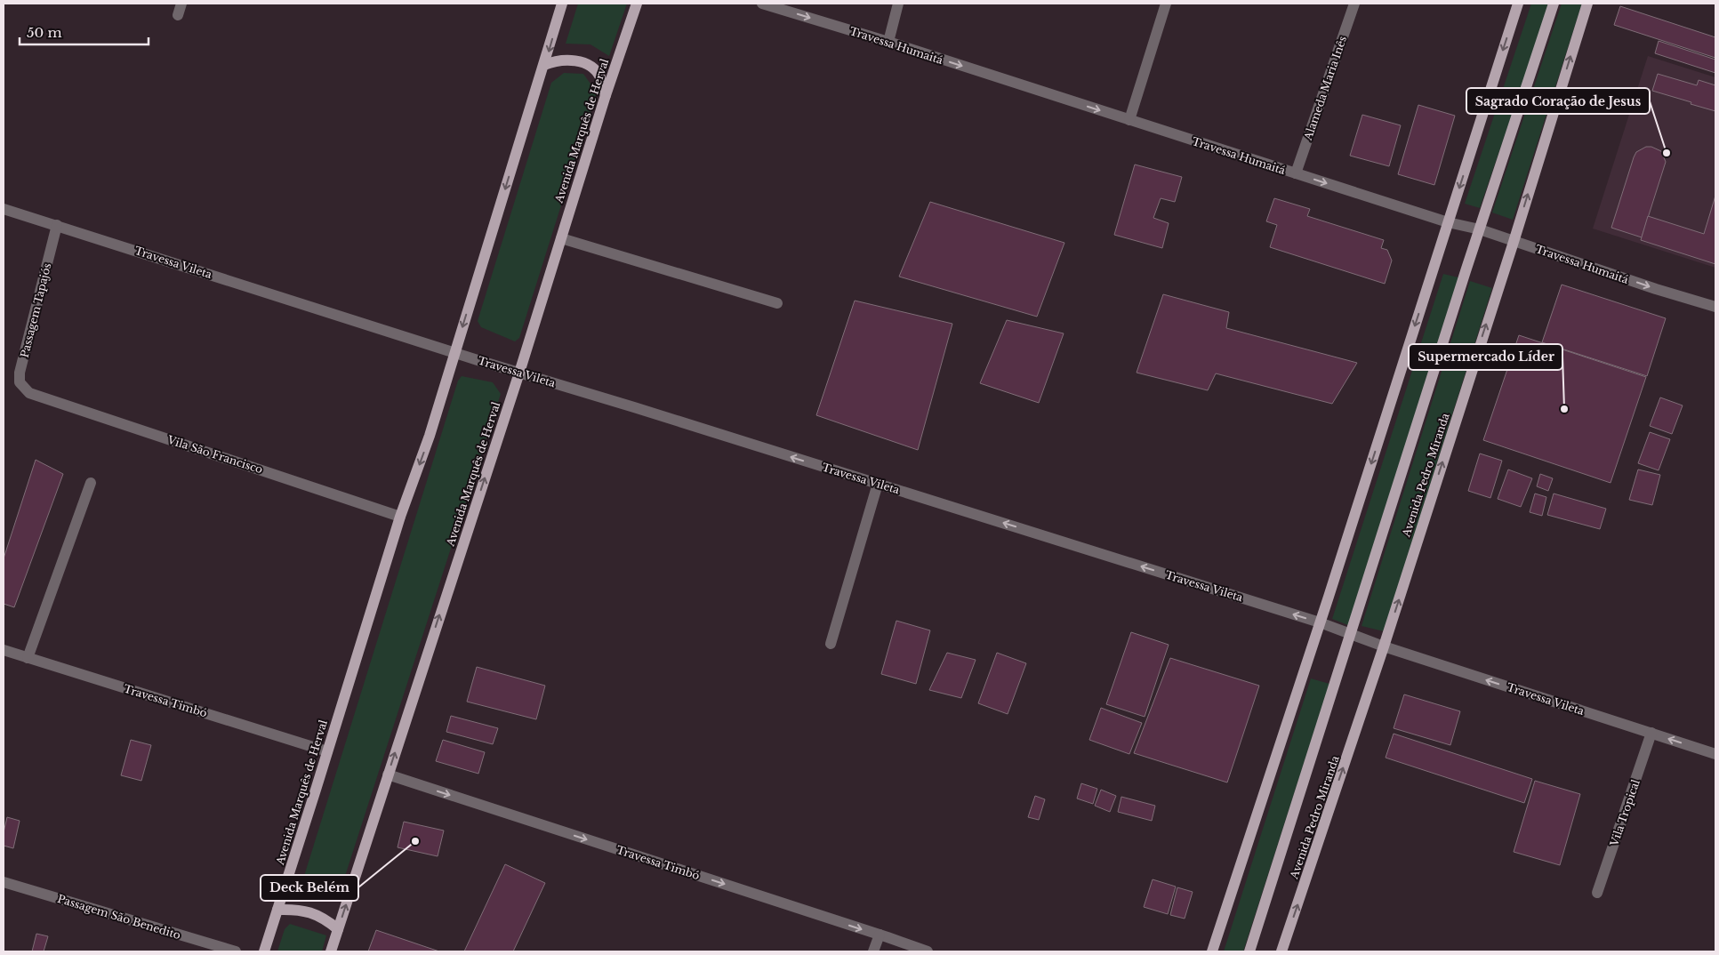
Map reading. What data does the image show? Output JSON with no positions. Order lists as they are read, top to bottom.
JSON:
{
  "streets": {
    "main road": ["Avenida Marquês de Herval", "Avenida Pedro Miranda"],
    "street": [
      "Travessa Humaitá",
      "Alameda Maria Inês",
      "Travessa Vileta",
      "Passagem Tapajós",
      "Vila São Francisco",
      "Travessa Timbó",
      "Vila Tropical",
      "Passagem São Benedito"
    ]
  },
  "crossings": [
    ["Travessa Humaitá", "Alameda Maria Inês"],
    ["Travessa Humaitá", "Avenida Pedro Miranda"],
    ["Avenida Marquês de Herval", "Travessa Vileta"],
    ["Avenida Marquês de Herval", "Vila São Francisco"],
    ["Avenida Marquês de Herval", "Travessa Timbó"],
    ["Travessa Vileta", "Passagem Tapajós"],
    ["Travessa Vileta", "Avenida Pedro Miranda"],
    ["Travessa Vileta", "Vila Tropical"],
    ["Passagem Tapajós", "Vila São Francisco"]
  ],
  "one_way": ["Travessa Humaitá", "Travessa Vileta", "Travessa Timbó"],
  "places": ["Sagrado Coração de Jesus", "Supermercado Líder", "Deck Belém"],
  "scale_bar": "50 m"
}
